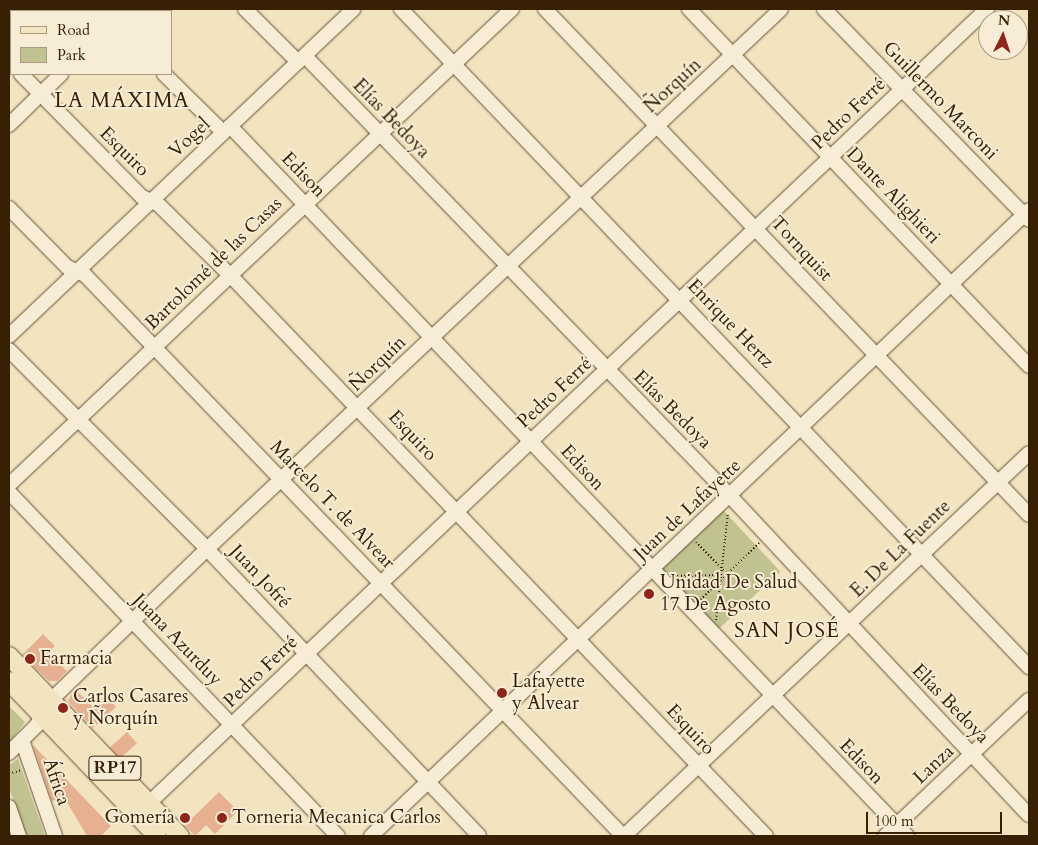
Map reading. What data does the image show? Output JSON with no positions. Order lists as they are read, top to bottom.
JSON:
{
  "streets": {
    "main road": ["RP17"],
    "street": [
      "Ñorquín",
      "Guillermo Marconi",
      "Pedro Ferré",
      "Elías Bedoya",
      "Vogel",
      "Esquiro",
      "Edison",
      "Dante Alighieri",
      "Tornquist",
      "Bartolomé de las Casas",
      "Enrique Hertz",
      "Marcelo T. de Alvear",
      "Juan de Lafayette",
      "E. De La Fuente",
      "Juan Jofré",
      "Juana Azurduy",
      "Lanza",
      "África"
    ]
  },
  "crossings": [
    ["Ñorquín", "Elías Bedoya"],
    ["Ñorquín", "Esquiro"],
    ["Ñorquín", "Edison"],
    ["Ñorquín", "Dante Alighieri"],
    ["Ñorquín", "Tornquist"],
    ["Ñorquín", "Enrique Hertz"],
    ["Ñorquín", "Marcelo T. de Alvear"],
    ["Ñorquín", "Juan Jofré"],
    ["Ñorquín", "Juana Azurduy"],
    ["Ñorquín", "RP17"],
    ["Ñorquín", "África"],
    ["Guillermo Marconi", "Pedro Ferré"],
    ["Guillermo Marconi", "Juan de Lafayette"],
    ["Pedro Ferré", "Elías Bedoya"],
    ["Pedro Ferré", "Esquiro"],
    ["Pedro Ferré", "Edison"],
    ["Pedro Ferré", "Dante Alighieri"],
    ["Pedro Ferré", "Tornquist"],
    ["Pedro Ferré", "Enrique Hertz"],
    ["Pedro Ferré", "Marcelo T. de Alvear"],
    ["Pedro Ferré", "Juan Jofré"],
    ["Pedro Ferré", "Juana Azurduy"],
    ["Pedro Ferré", "RP17"],
    ["Elías Bedoya", "Vogel"],
    ["Elías Bedoya", "Bartolomé de las Casas"],
    ["Elías Bedoya", "Juan de Lafayette"],
    ["Elías Bedoya", "E. De La Fuente"],
    ["Elías Bedoya", "Lanza"],
    ["Vogel", "Esquiro"],
    ["Vogel", "Edison"],
    ["Vogel", "Marcelo T. de Alvear"],
    ["Esquiro", "Bartolomé de las Casas"],
    ["Esquiro", "Juan de Lafayette"],
    ["Esquiro", "E. De La Fuente"],
    ["Edison", "Bartolomé de las Casas"],
    ["Edison", "Juan de Lafayette"],
    ["Edison", "E. De La Fuente"],
    ["Edison", "Lanza"],
    ["Dante Alighieri", "Juan de Lafayette"],
    ["Tornquist", "Juan de Lafayette"],
    ["Tornquist", "E. De La Fuente"],
    ["Bartolomé de las Casas", "Enrique Hertz"],
    ["Bartolomé de las Casas", "Marcelo T. de Alvear"],
    ["Bartolomé de las Casas", "Juan Jofré"],
    ["Enrique Hertz", "Juan de Lafayette"],
    ["Enrique Hertz", "E. De La Fuente"],
    ["Marcelo T. de Alvear", "Juan de Lafayette"],
    ["Marcelo T. de Alvear", "E. De La Fuente"],
    ["Juan de Lafayette", "Juan Jofré"]
  ],
  "districts": ["LA MÁXIMA", "SAN JOSÉ"],
  "places": [
    "Unidad De Salud 17 De Agosto",
    "Farmacia",
    "Lafayette y Alvear",
    "Carlos Casares y Ñorquín",
    "Gomería",
    "Torneria Mecanica Carlos"
  ],
  "legend": ["Road", "Park"],
  "scale_bar": "100 m",
  "north": "top"
}
